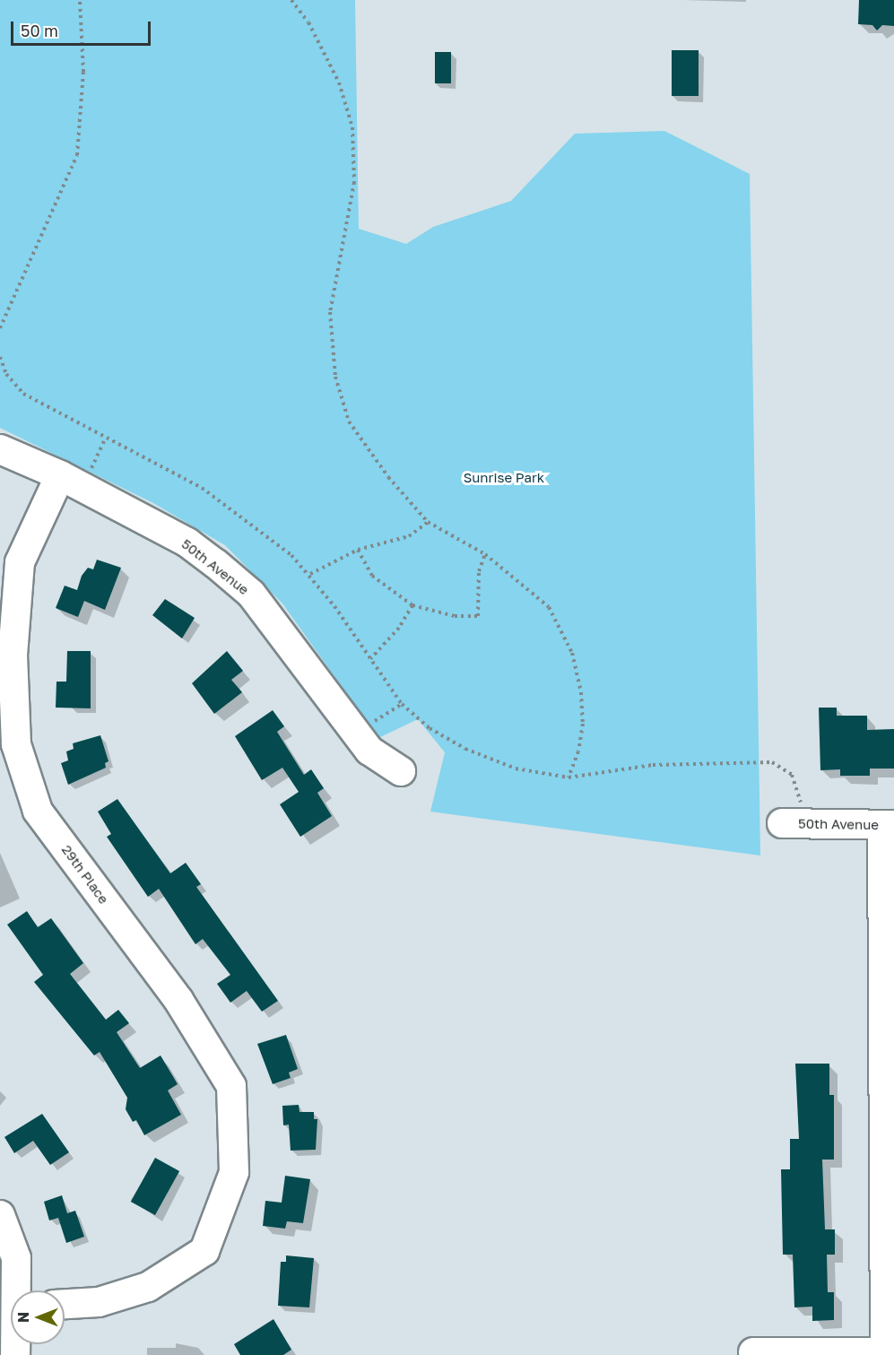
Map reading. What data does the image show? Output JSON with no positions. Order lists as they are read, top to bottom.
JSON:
{
  "streets": {
    "street": ["50th Avenue", "29th Place"]
  },
  "crossings": [
    ["50th Avenue", "29th Place"]
  ],
  "parks": ["Sunrise Park"],
  "scale_bar": "50 m",
  "north": "left"
}
